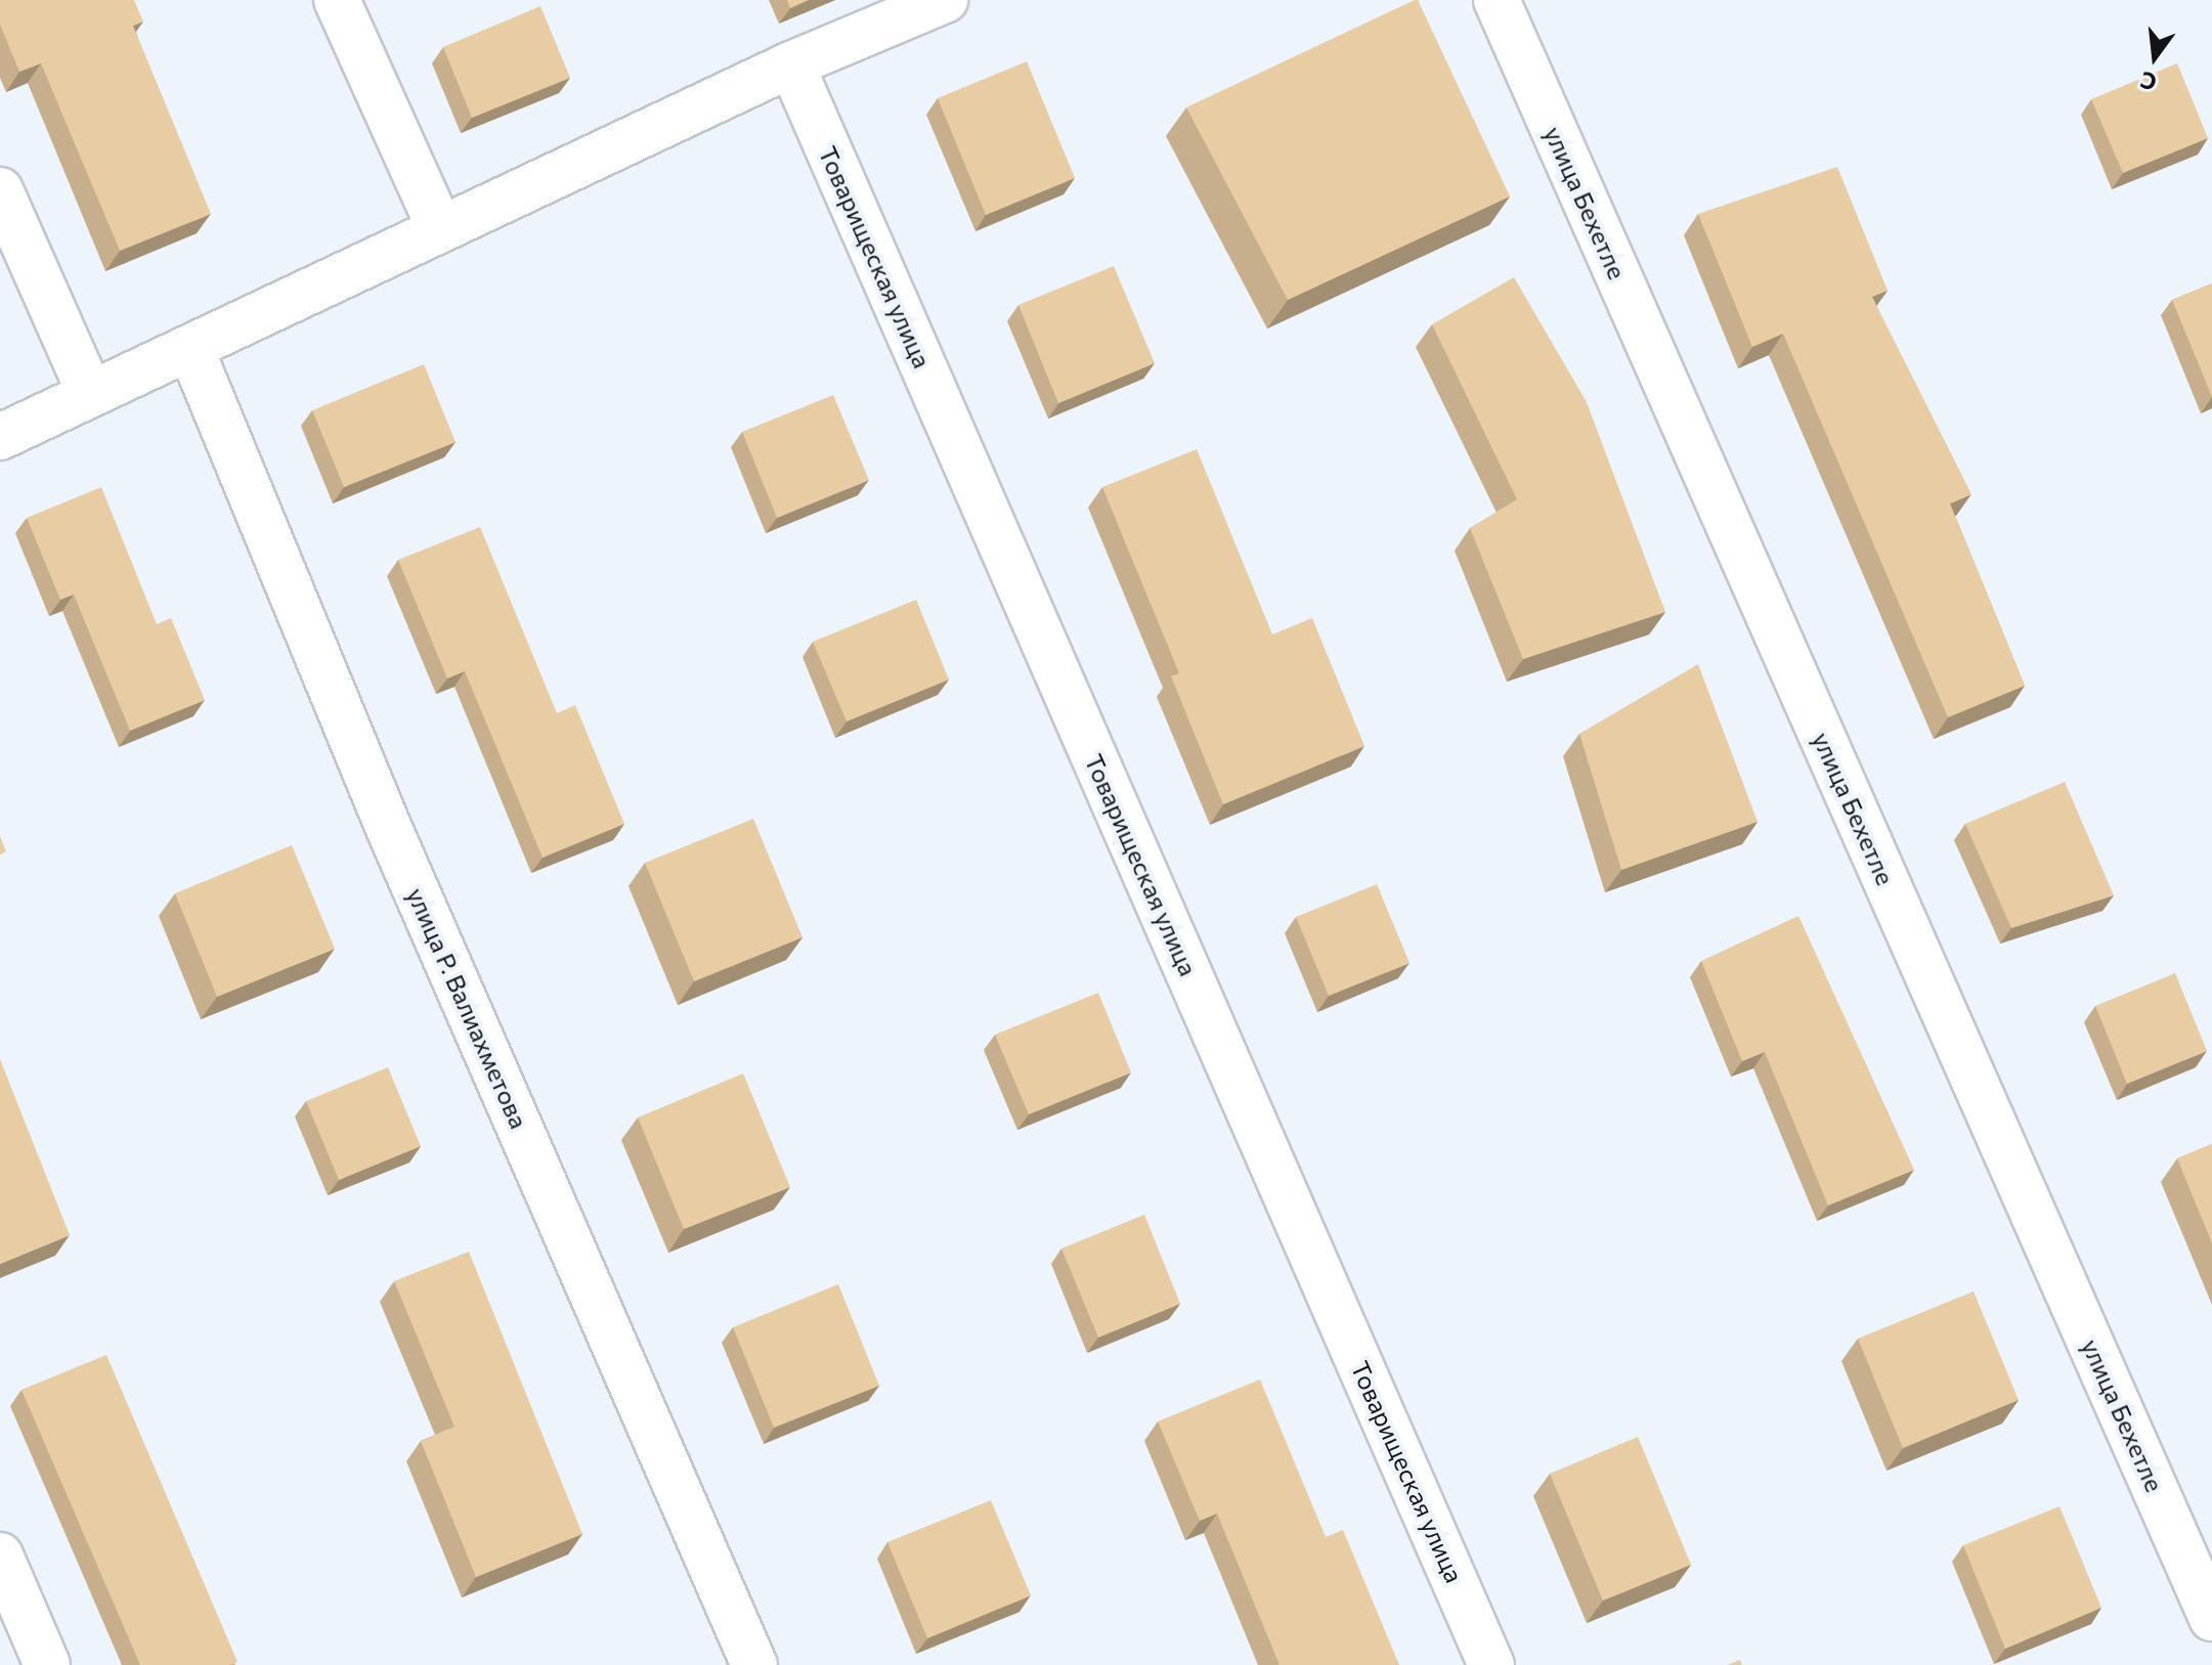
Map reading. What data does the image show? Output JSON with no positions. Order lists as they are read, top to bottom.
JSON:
{
  "streets": {
    "street": ["улица Бехетле", "Товарищеская улица", "улица Р. Валиахметова"]
  },
  "north": "bottom"
}
